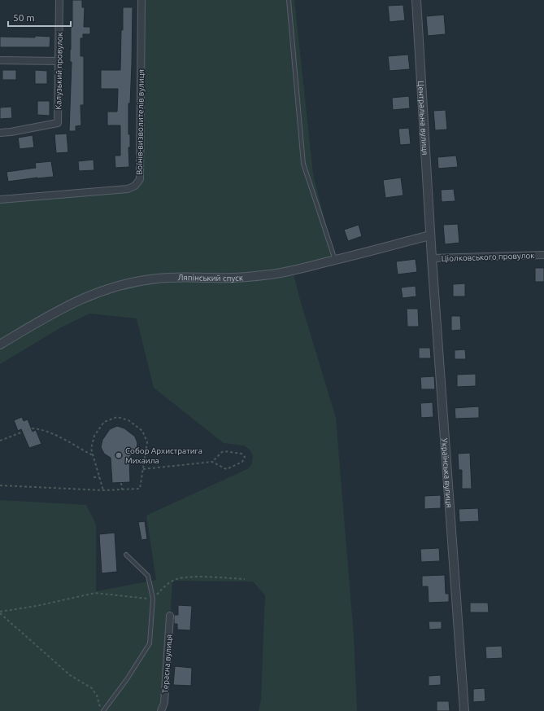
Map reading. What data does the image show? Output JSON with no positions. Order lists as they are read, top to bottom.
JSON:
{
  "streets": {
    "street": [
      "Калузький провулок",
      "Центральна вулиця",
      "Воїнів-визволителів вулиця",
      "Ціолковського провулок",
      "Ляпінський спуск",
      "Українська вулиця",
      "Терасна вулиця"
    ]
  },
  "crossings": [
    ["Центральна вулиця", "Ляпінський спуск"],
    ["Центральна вулиця", "Українська вулиця"],
    ["Ціолковського провулок", "Українська вулиця"],
    ["Ляпінський спуск", "Українська вулиця"]
  ],
  "places": ["Собор Архистратига Михаила"],
  "scale_bar": "50 m"
}
